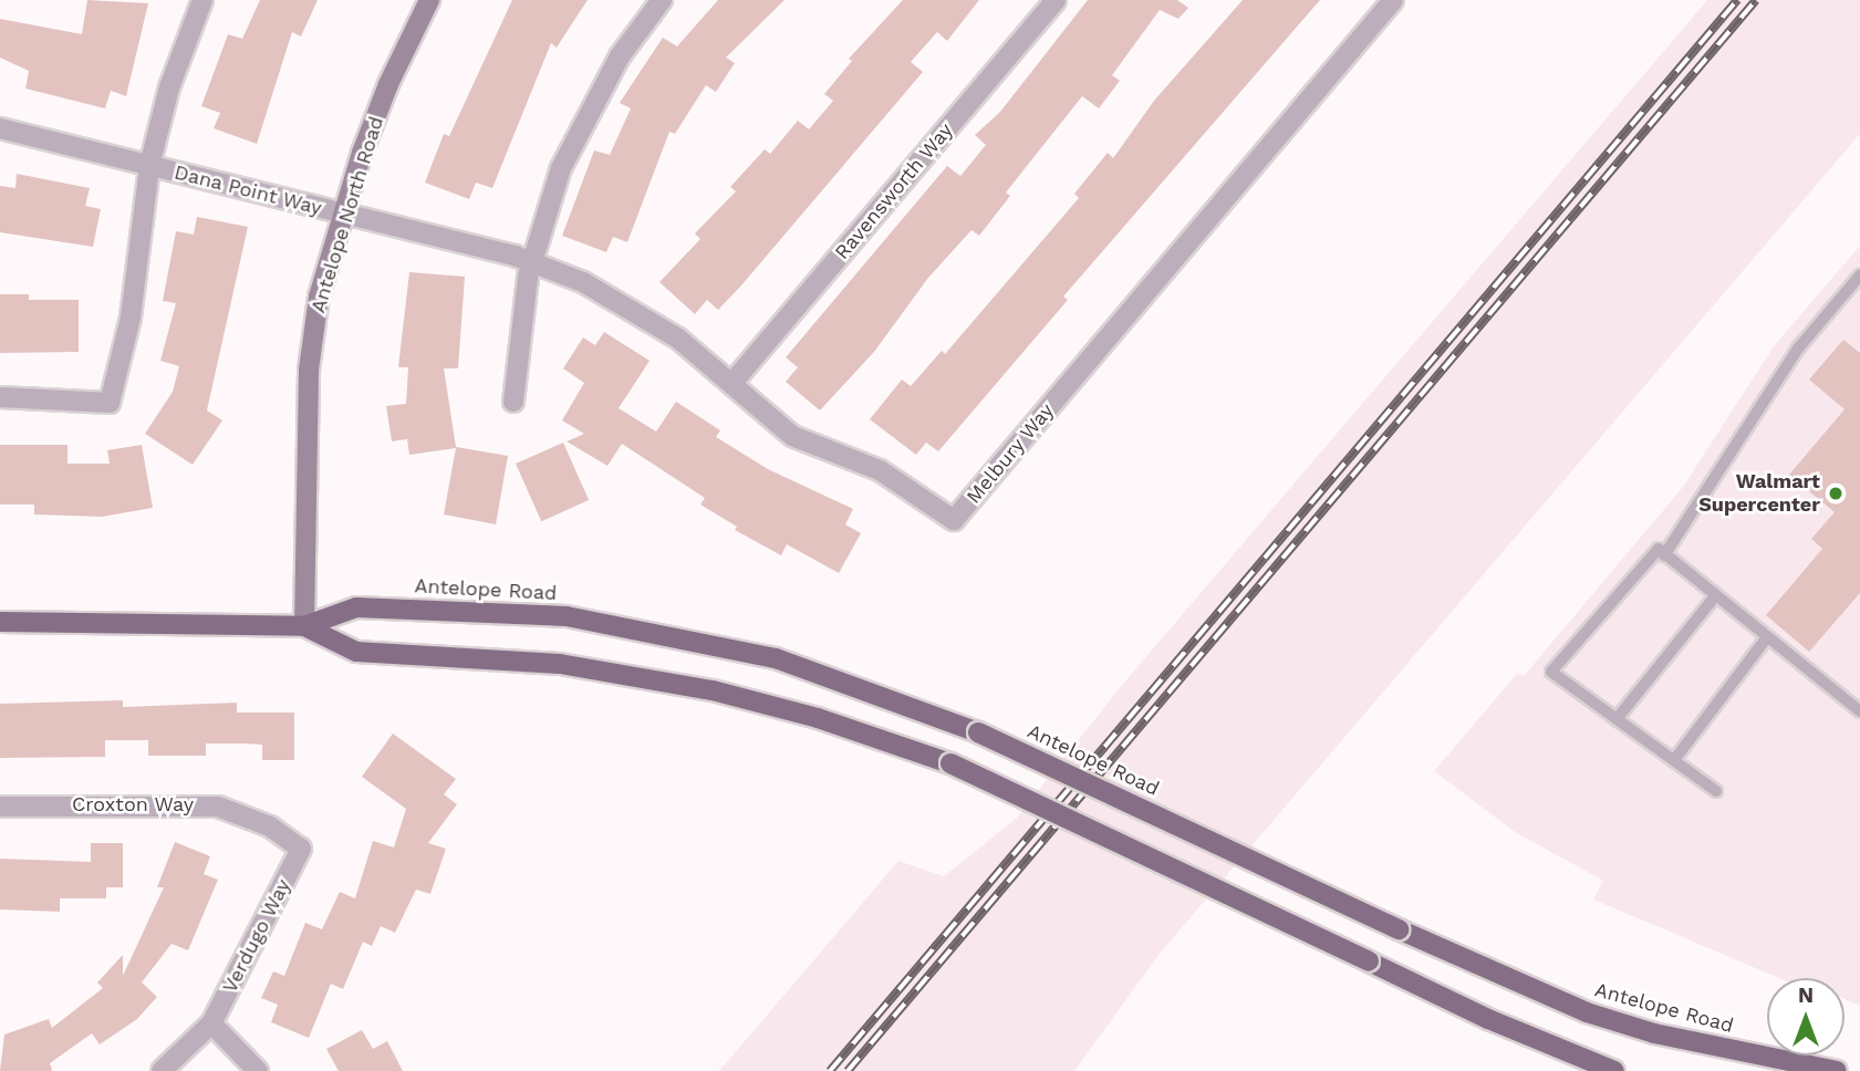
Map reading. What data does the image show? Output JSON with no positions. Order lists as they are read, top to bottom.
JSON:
{
  "streets": {
    "main road": ["Antelope North Road", "Antelope Road"],
    "street": [
      "Dana Point Way",
      "Ravensworth Way",
      "Melbury Way",
      "Croxton Way",
      "Verdugo Way"
    ]
  },
  "crossings": [
    ["Dana Point Way", "Antelope North Road"],
    ["Dana Point Way", "Melbury Way"],
    ["Ravensworth Way", "Melbury Way"],
    ["Antelope North Road", "Melbury Way"],
    ["Antelope North Road", "Antelope Road"],
    ["Croxton Way", "Verdugo Way"]
  ],
  "places": ["Walmart Supercenter"],
  "north": "top"
}
